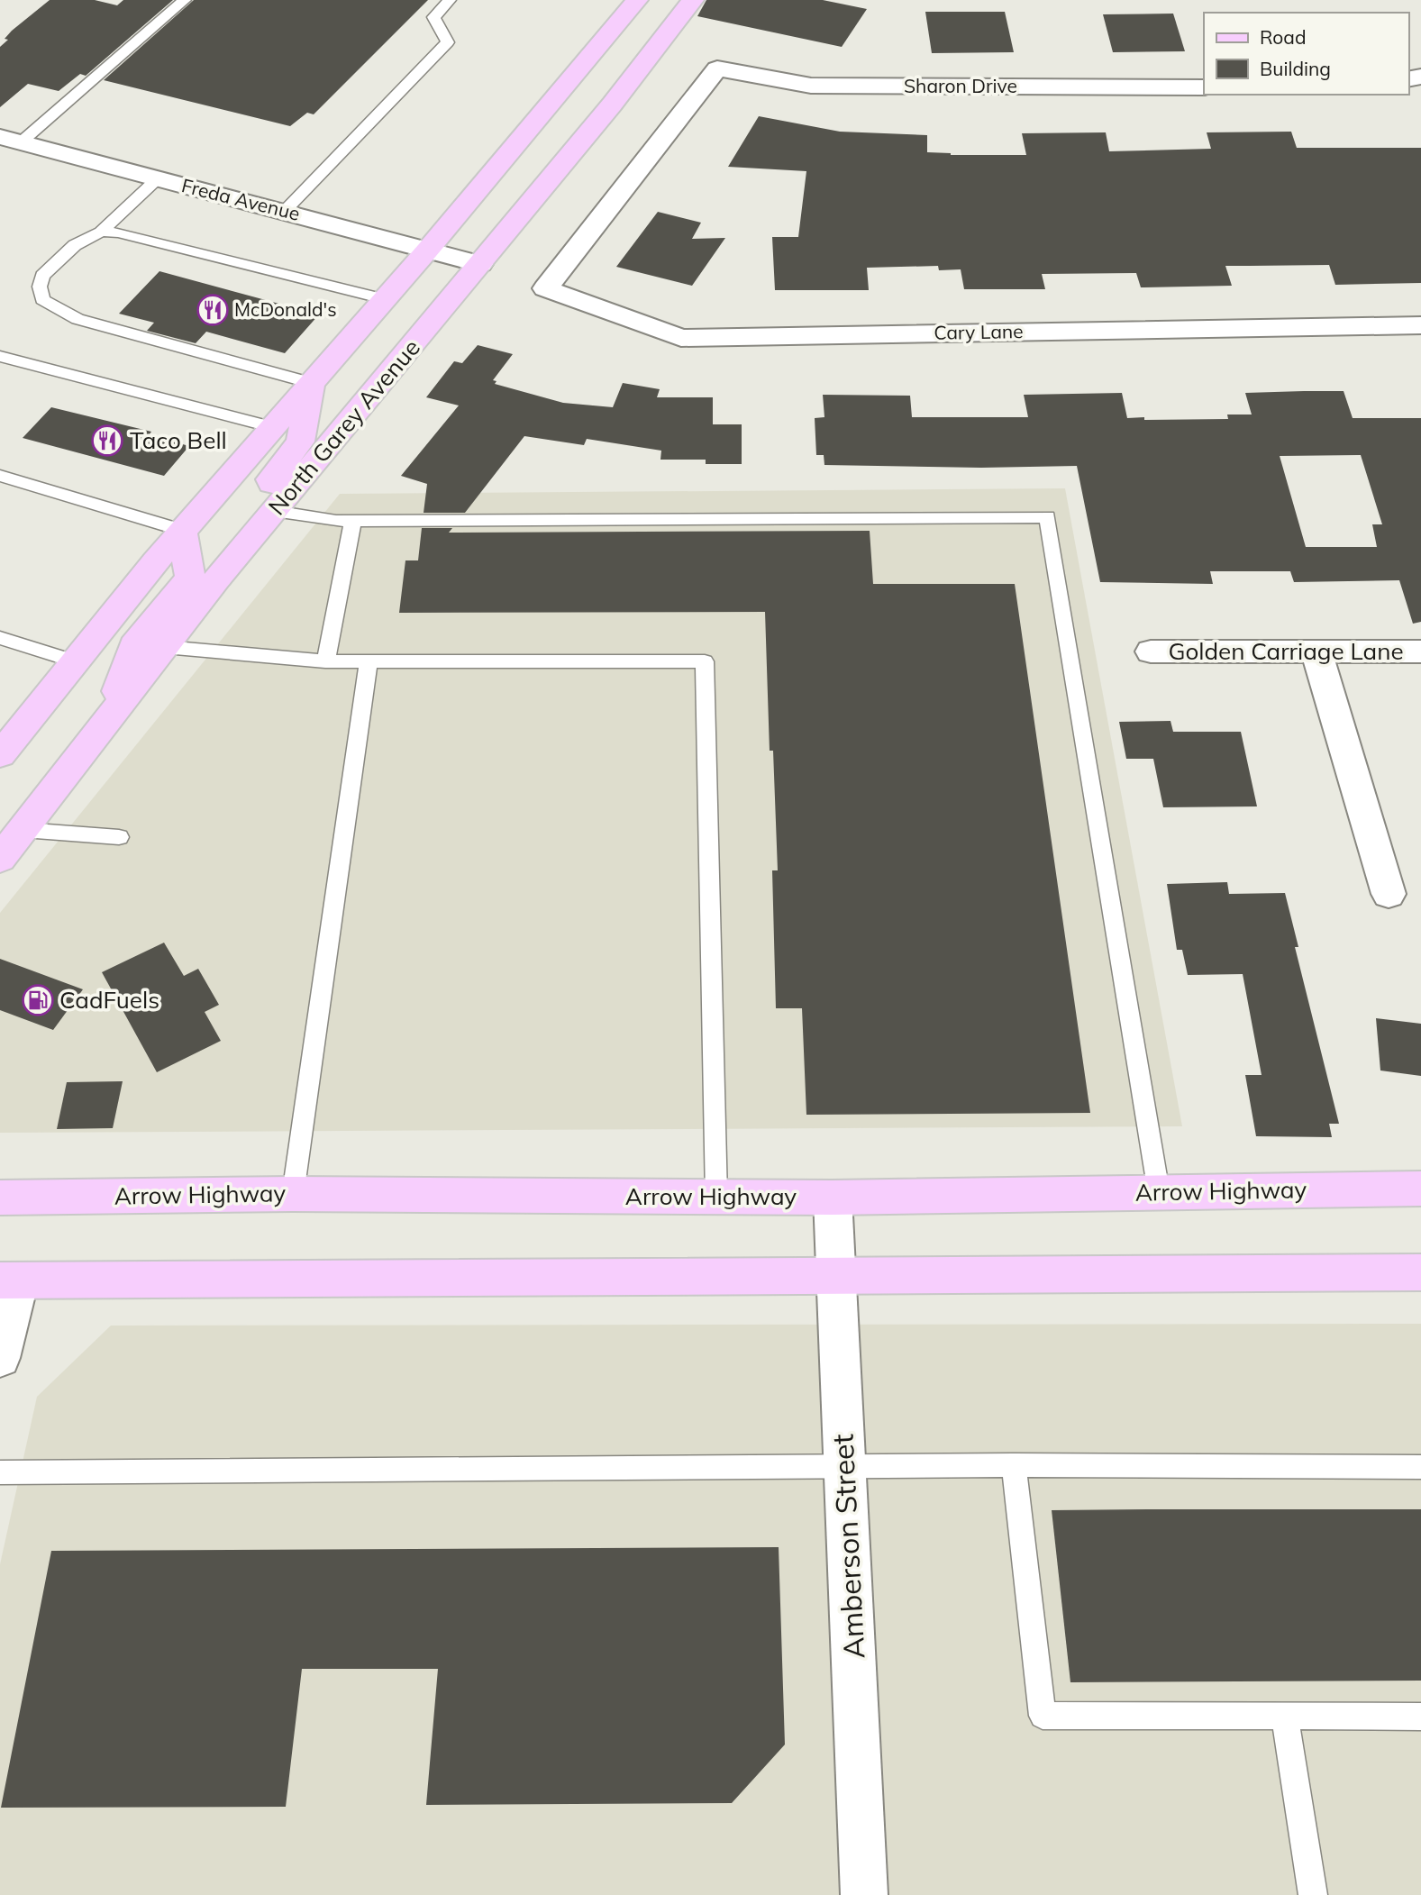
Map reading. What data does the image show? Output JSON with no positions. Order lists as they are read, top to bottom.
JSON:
{
  "streets": {
    "main road": ["North Garey Avenue", "Arrow Highway"],
    "street": [
      "Sharon Drive",
      "Freda Avenue",
      "Cary Lane",
      "Golden Carriage Lane",
      "Amberson Street"
    ]
  },
  "crossings": [
    ["Sharon Drive", "Cary Lane"],
    ["Freda Avenue", "North Garey Avenue"],
    ["Arrow Highway", "Amberson Street"]
  ],
  "places": {
    "restaurant": ["McDonald's", "Taco Bell"],
    "fuel station": ["CadFuels"]
  },
  "legend": ["Road", "Building"]
}
